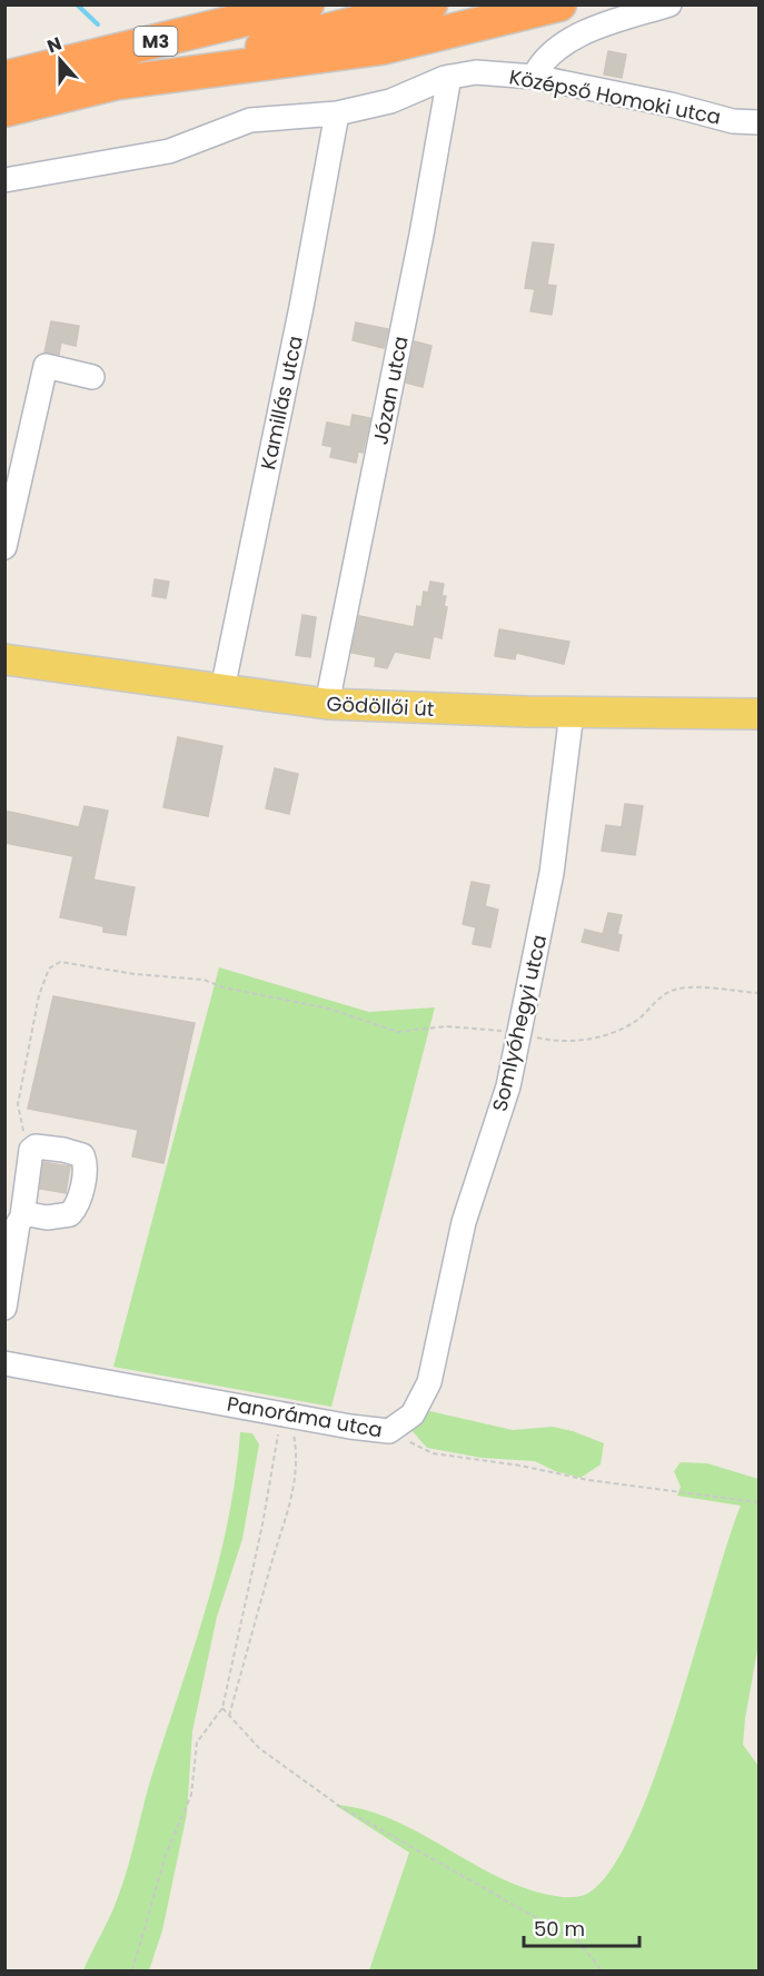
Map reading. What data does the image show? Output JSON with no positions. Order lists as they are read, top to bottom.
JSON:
{
  "streets": {
    "highway": ["M3"],
    "main road": ["Gödöllői út"],
    "street": [
      "Középső Homoki utca",
      "Józan utca",
      "Kamillás utca",
      "Somlyóhegyi utca",
      "Panoráma utca"
    ]
  },
  "crossings": [
    ["Középső Homoki utca", "Józan utca"],
    ["Középső Homoki utca", "Kamillás utca"],
    ["Józan utca", "Gödöllői út"],
    ["Kamillás utca", "Gödöllői út"],
    ["Gödöllői út", "Somlyóhegyi utca"],
    ["Somlyóhegyi utca", "Panoráma utca"]
  ],
  "scale_bar": "50 m",
  "north": "top"
}
